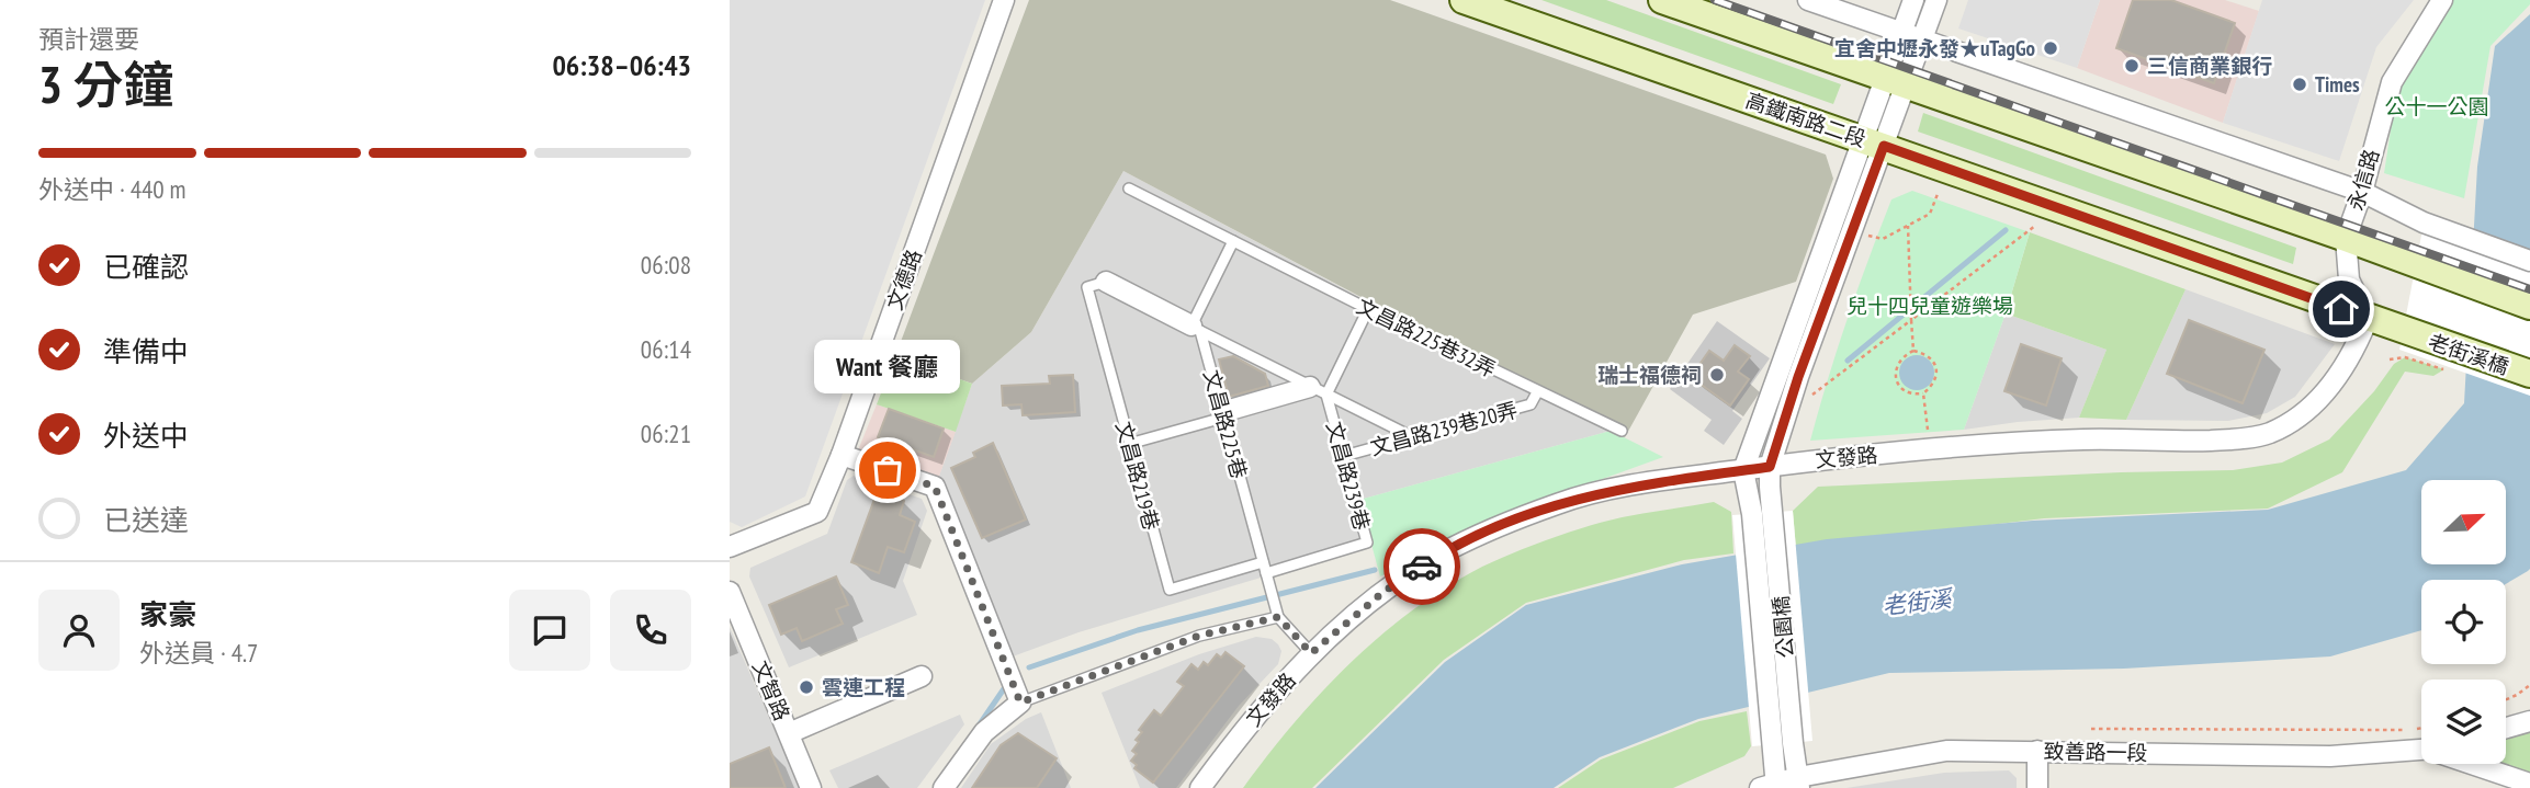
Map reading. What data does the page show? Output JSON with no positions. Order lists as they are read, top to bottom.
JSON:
{
  "streets": {
    "street": [
      "高鐵南路二段",
      "永信路",
      "文德路",
      "老街溪橋",
      "文發路",
      "公園橋",
      "文智路",
      "致善路一段"
    ],
    "lane": [
      "文昌路225巷32弄",
      "文昌路225巷",
      "文昌路239巷20弄",
      "文昌路219巷",
      "文昌路239巷"
    ]
  },
  "crossings": [
    ["高鐵南路二段", "老街溪橋"],
    ["高鐵南路二段", "文發路"],
    ["文昌路225巷32弄", "文昌路239巷20弄"],
    ["文昌路225巷", "文昌路219巷"],
    ["文昌路225巷", "文昌路239巷"],
    ["文昌路239巷20弄", "文昌路239巷"],
    ["文發路", "公園橋"],
    ["文昌路219巷", "文昌路239巷"],
    ["公園橋", "致善路一段"]
  ],
  "water": ["老街溪"],
  "parks": ["公十一公園", "兒十四兒童遊樂場"],
  "places": [
    "宜舍中壢永發★uTagGo",
    "三信商業銀行",
    "Times",
    "瑞士福德祠",
    "Want 餐廳",
    "雲連工程"
  ],
  "north": "top right",
  "page": {
    "heading": ["3 分鐘", "預計還要", "06:38–06:43"],
    "panel": ["家豪", "外送員 · 4.7"],
    "bar": "外送中 · 440 m",
    "list": [
      ["已確認", "06:08"],
      ["準備中", "06:14"],
      ["外送中", "06:21"],
      "已送達"
    ],
    "bubble": "Want 餐廳"
  }
}
